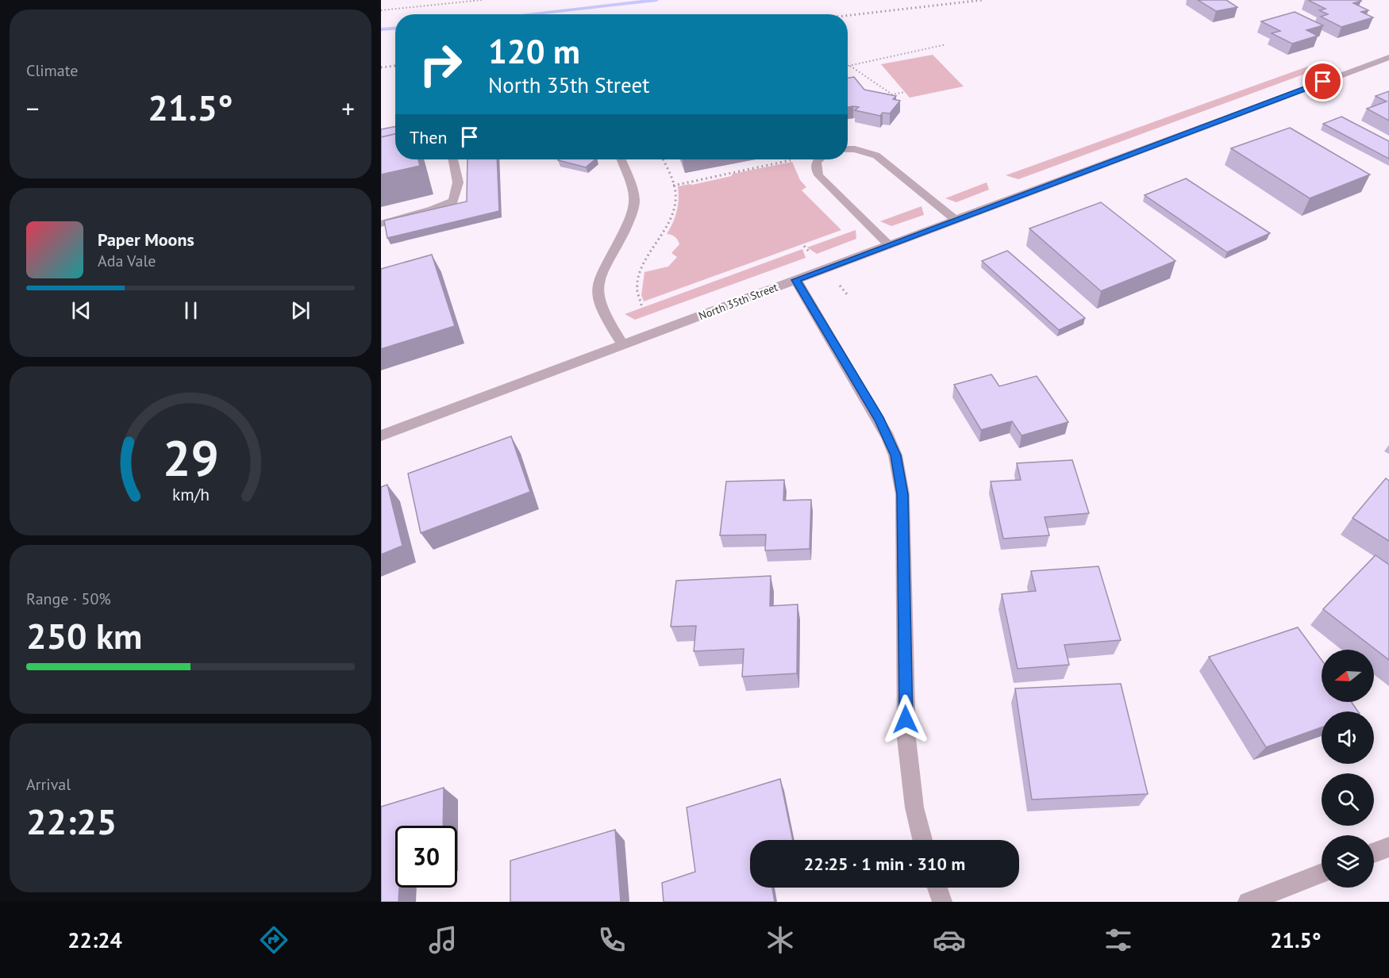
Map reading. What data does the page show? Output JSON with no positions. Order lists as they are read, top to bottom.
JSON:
{
  "streets": {
    "street": ["North 35th Street"]
  },
  "north": "left",
  "page": {
    "tile": [
      "Climate",
      ["Range · 50%", "250 km"],
      ["Arrival", "22:25"]
    ],
    "turn": ["120 m", "North 35th Street"],
    "heat": ["−", "21.5°", "+"],
    "then": "Then",
    "song": ["Paper Moons", "Ada Vale"],
    "limit": "30",
    "trip": "22:25 · 1 min · 310 m",
    "tabs": ["22:24", "21.5°"],
    "gauge": ["29", "km/h"]
  }
}
